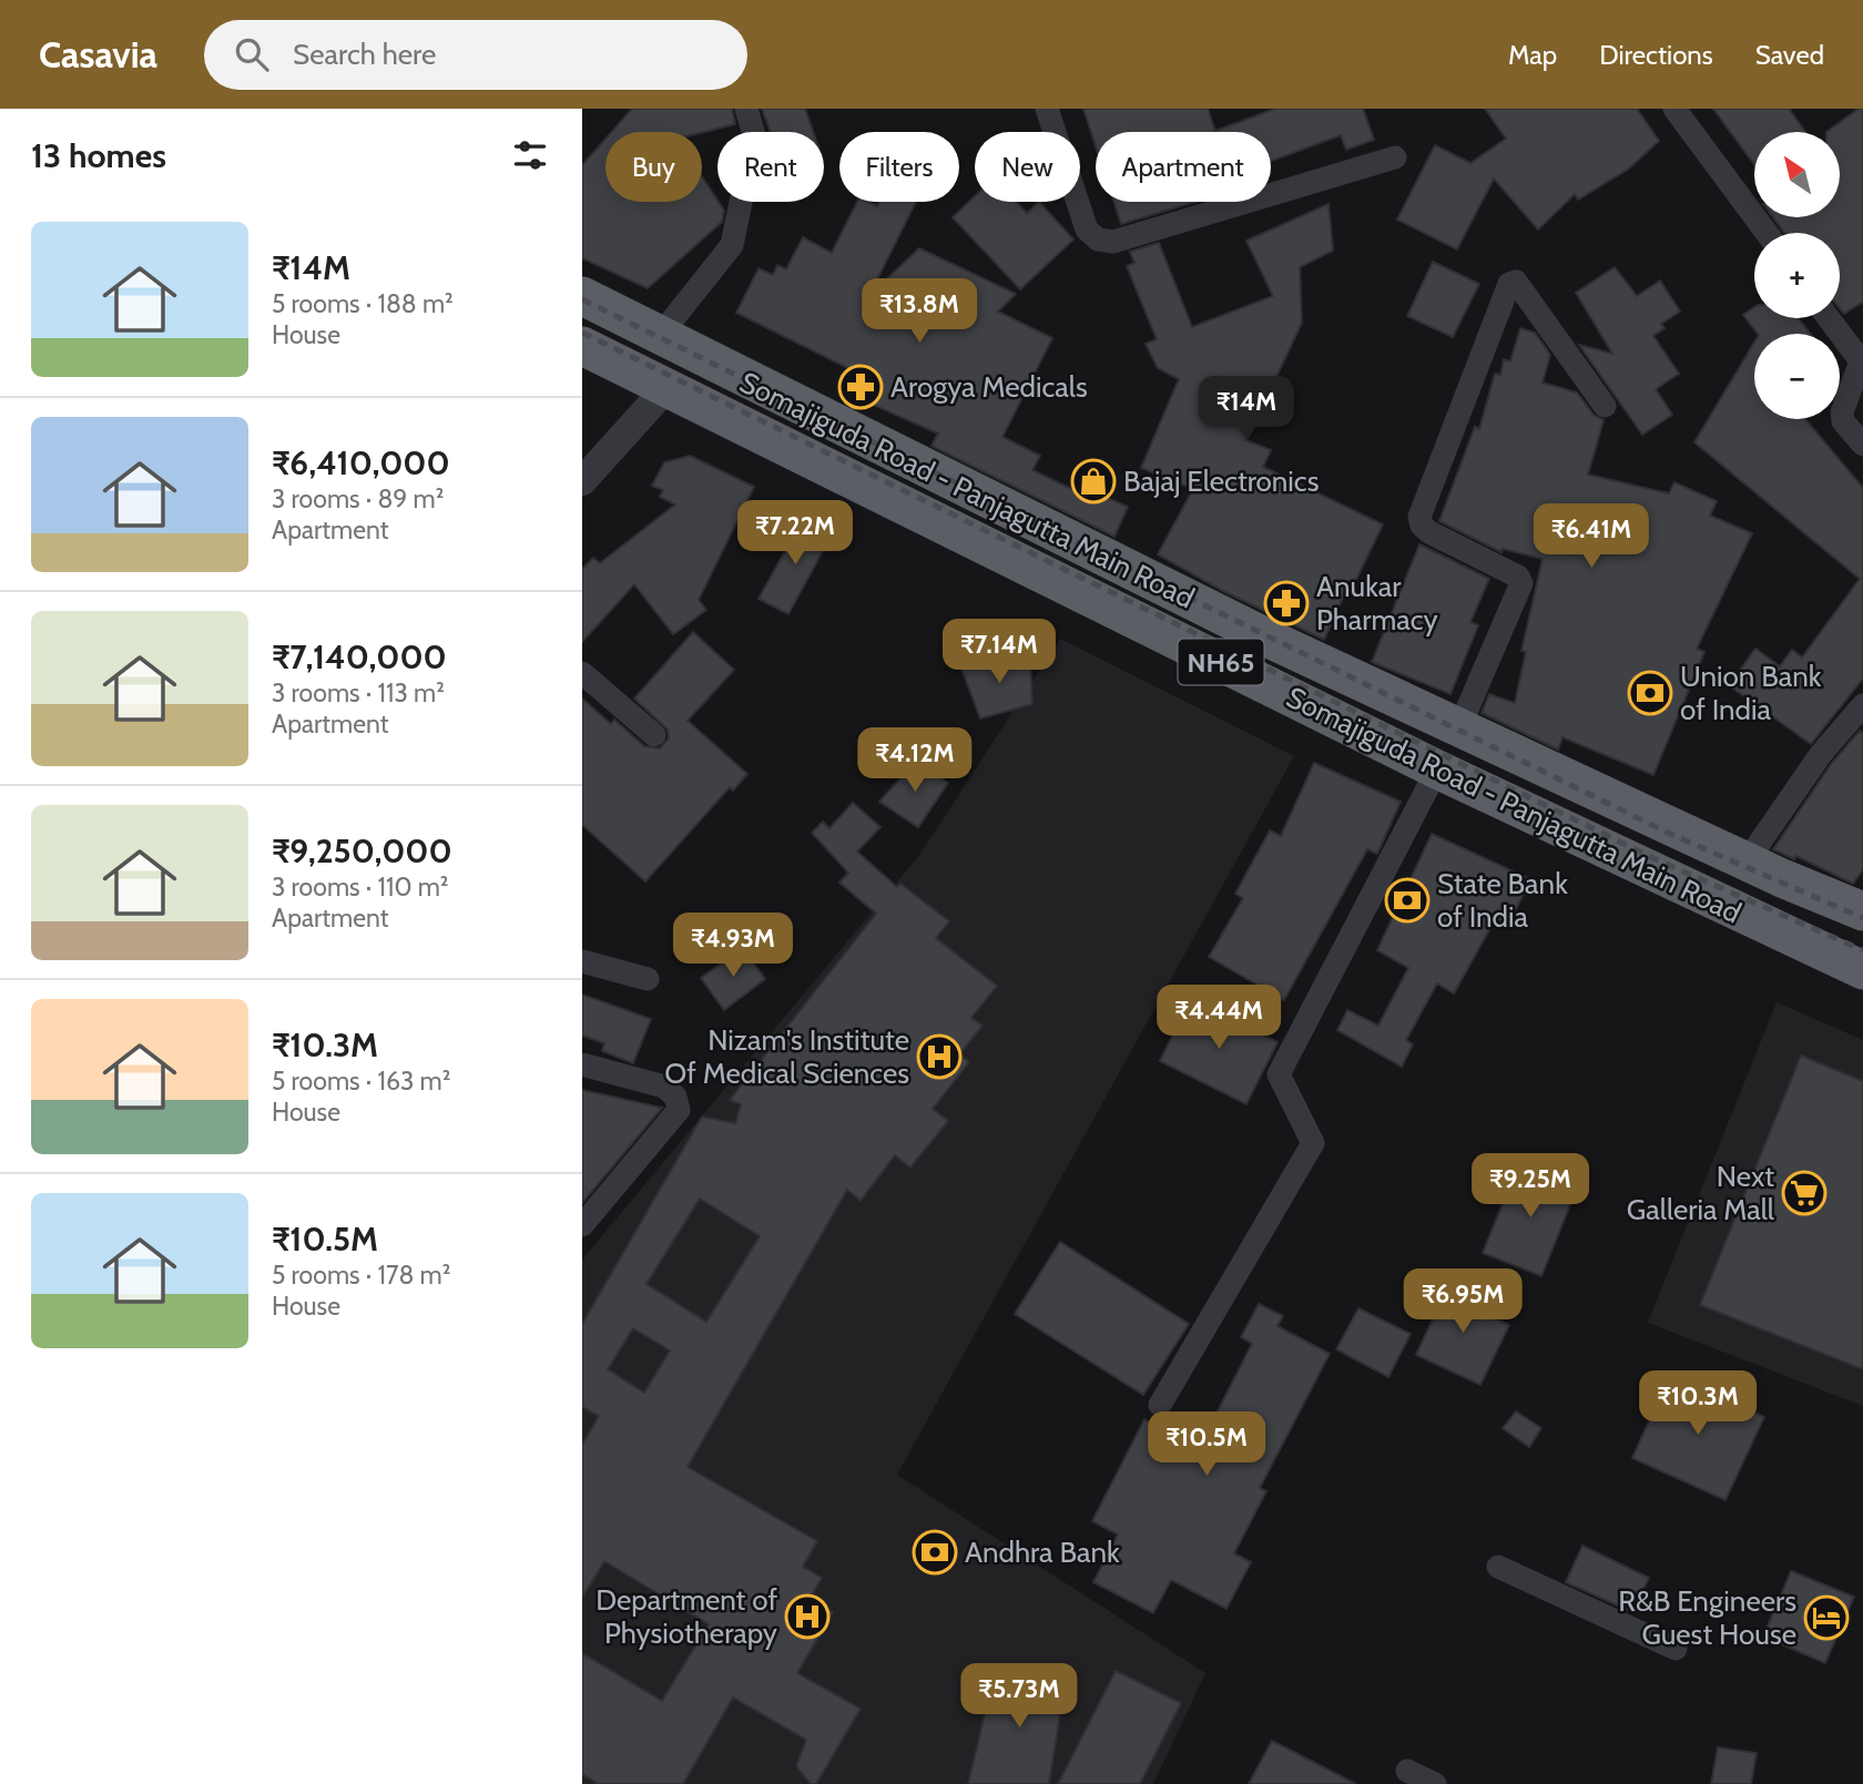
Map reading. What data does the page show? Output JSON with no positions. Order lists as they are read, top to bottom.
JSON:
{
  "streets": {
    "highway": ["Somajiguda Road - Panjagutta Main Road", "NH65"]
  },
  "places": {
    "pharmacy": ["Arogya Medicals", "Anukar Pharmacy"],
    "shop": ["Bajaj Electronics"],
    "bank": ["Union Bank of India", "State Bank of India", "Andhra Bank"],
    "hospital": ["Nizam's Institute Of Medical Sciences", "Department of Physiotherapy"],
    "supermarket": ["Next Galleria Mall"],
    "hotel": ["R&B Engineers Guest House"]
  },
  "north": "top left",
  "page": {
    "header": "Casavia",
    "search": "Search here",
    "nav": ["Map", "Directions", "Saved"],
    "heading": "13 homes",
    "map_buttons": ["+", "−"],
    "chip": [
      "Buy",
      "Rent",
      "Filters",
      "New",
      "Apartment"
    ],
    "list": [
      {
        "name": "₹14M",
        "note": "5 rooms · 188 m² · House"
      },
      {
        "name": "₹6,410,000",
        "note": "3 rooms · 89 m² · Apartment"
      },
      {
        "name": "₹7,140,000",
        "note": "3 rooms · 113 m² · Apartment"
      },
      {
        "name": "₹9,250,000",
        "note": "3 rooms · 110 m² · Apartment"
      },
      {
        "name": "₹10.3M",
        "note": "5 rooms · 163 m² · House"
      },
      {
        "name": "₹10.5M",
        "note": "5 rooms · 178 m² · House"
      }
    ],
    "price": [
      "₹13.8M",
      "₹14M",
      "₹7.22M",
      "₹6.41M",
      "₹7.14M",
      "₹4.12M",
      "₹4.93M",
      "₹4.44M",
      "₹9.25M",
      "₹6.95M",
      "₹10.3M",
      "₹10.5M",
      "₹5.73M"
    ]
  }
}
